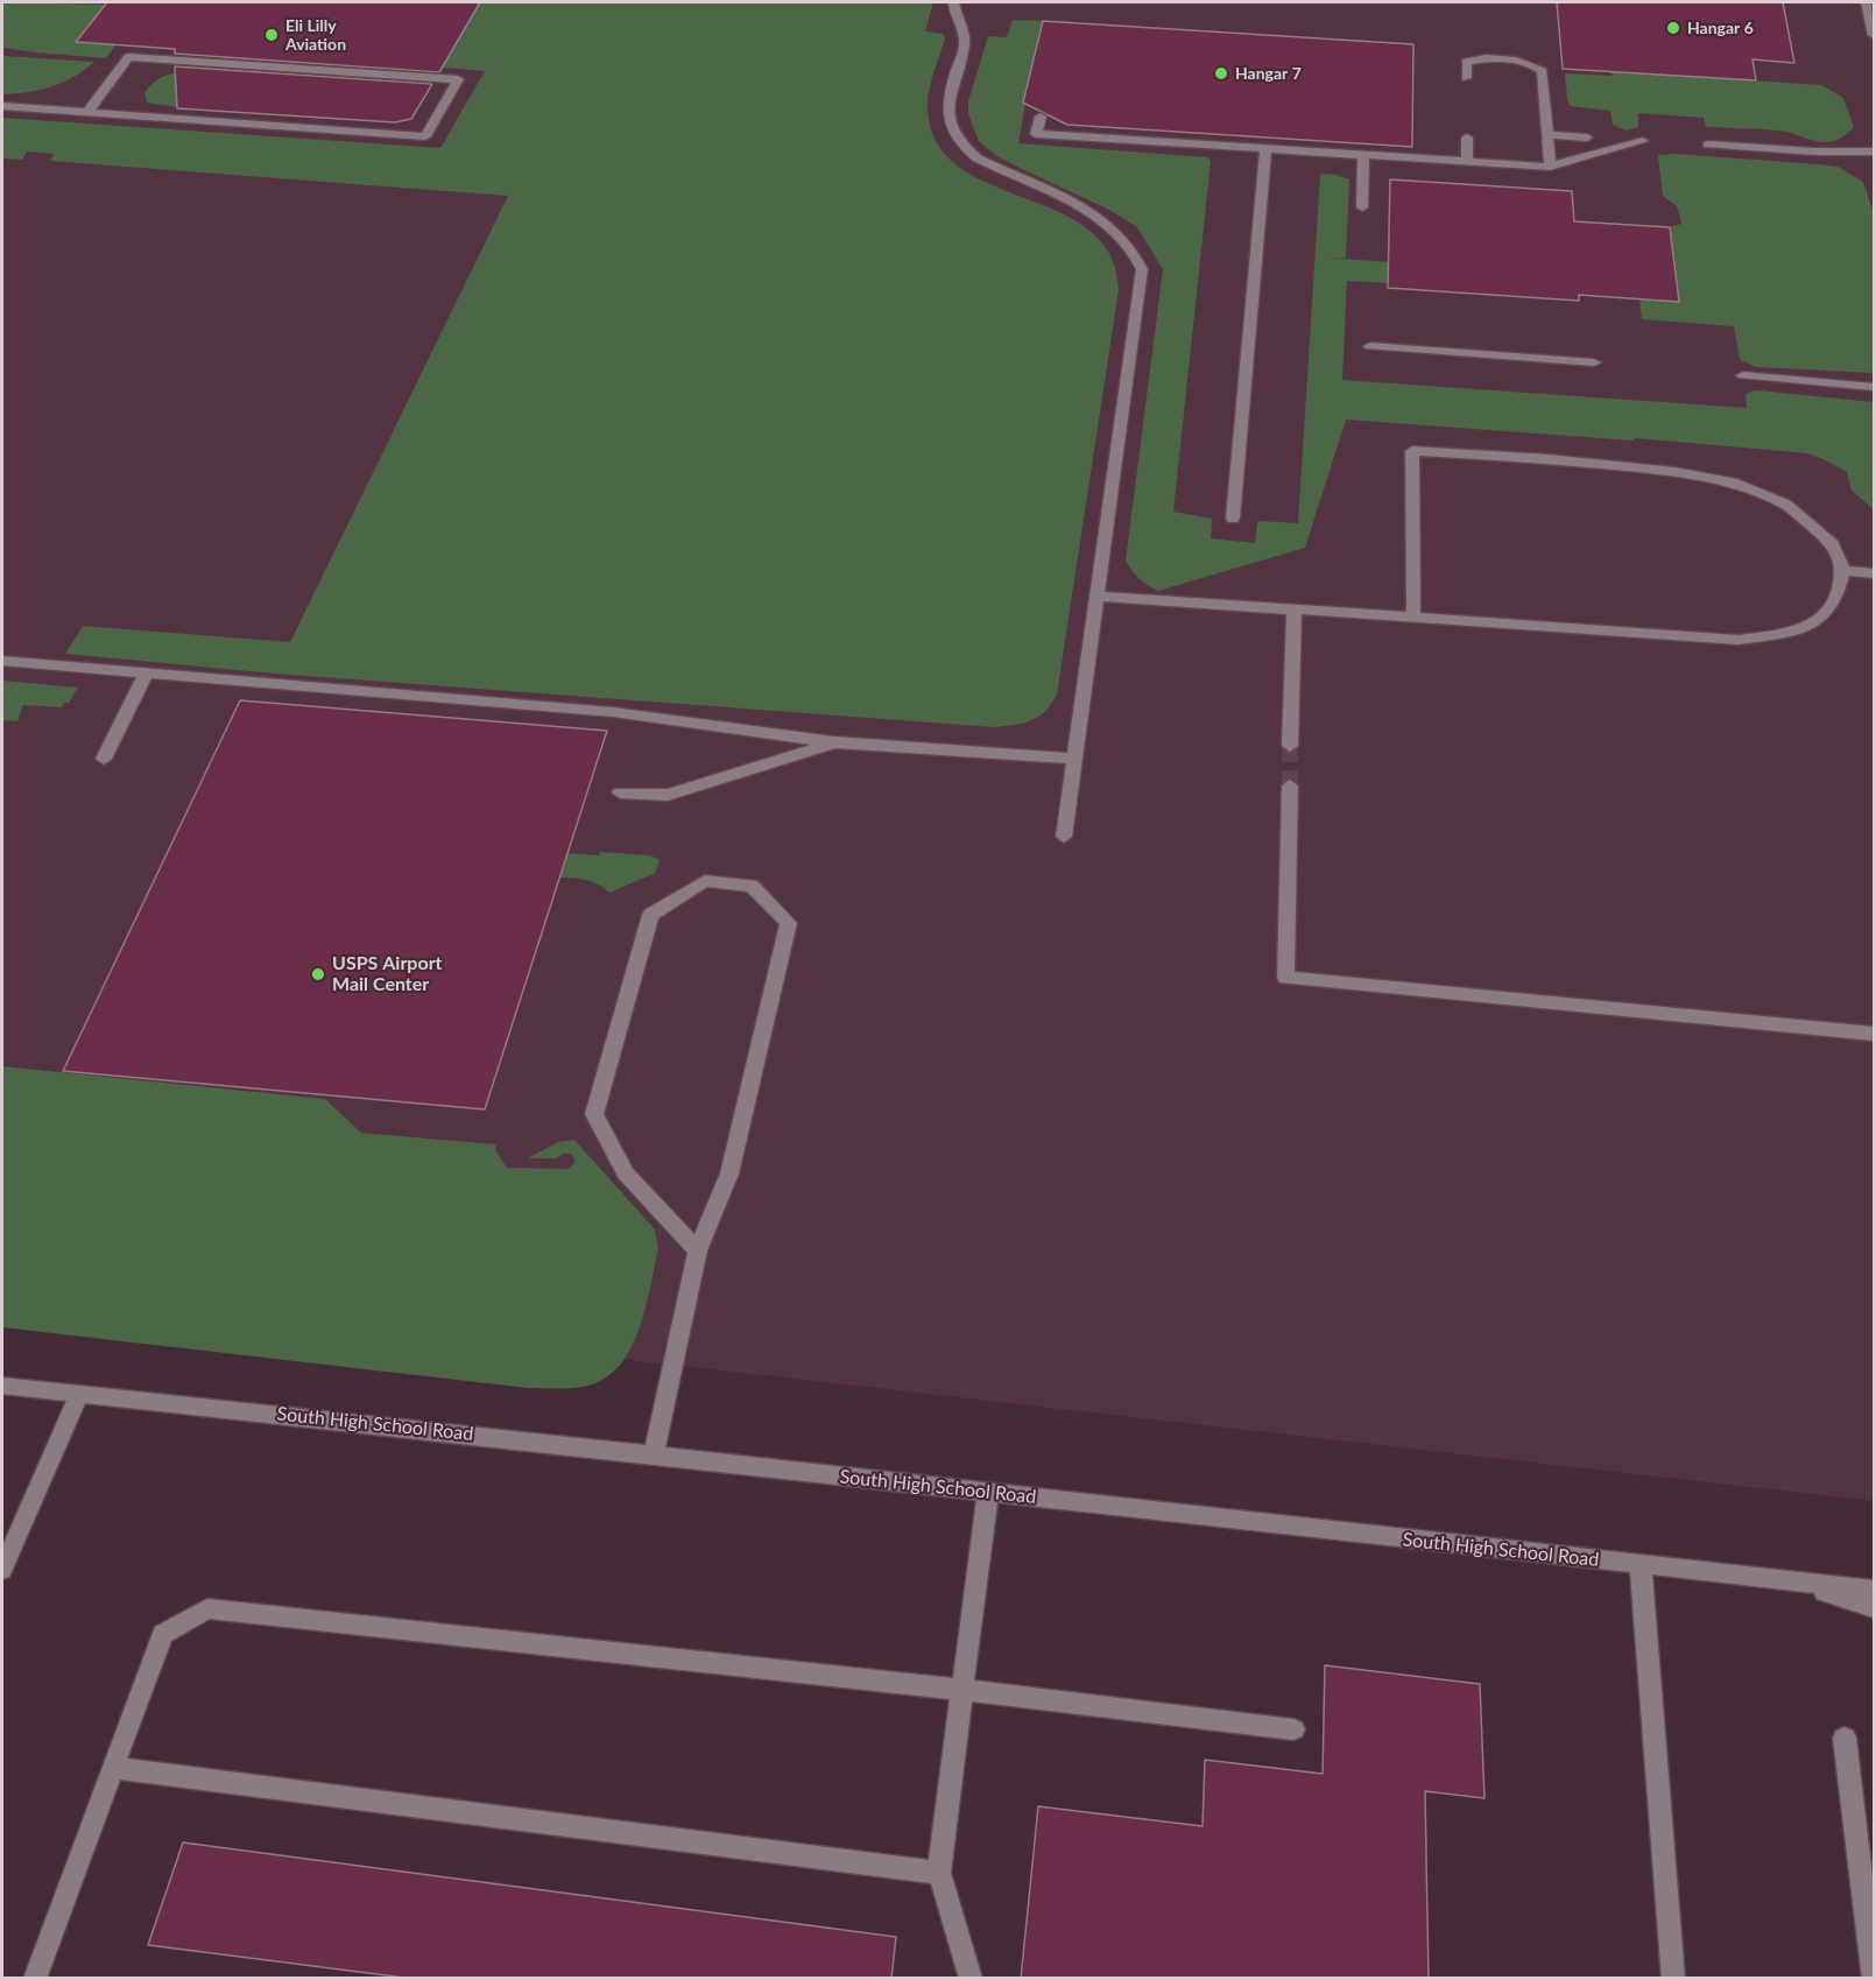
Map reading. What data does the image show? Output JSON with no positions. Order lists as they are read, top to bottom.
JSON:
{
  "streets": {
    "street": ["South High School Road"]
  },
  "places": [
    "Hangar 6",
    "Eli Lilly Aviation",
    "Hangar 7",
    "USPS Airport Mail Center"
  ]
}
